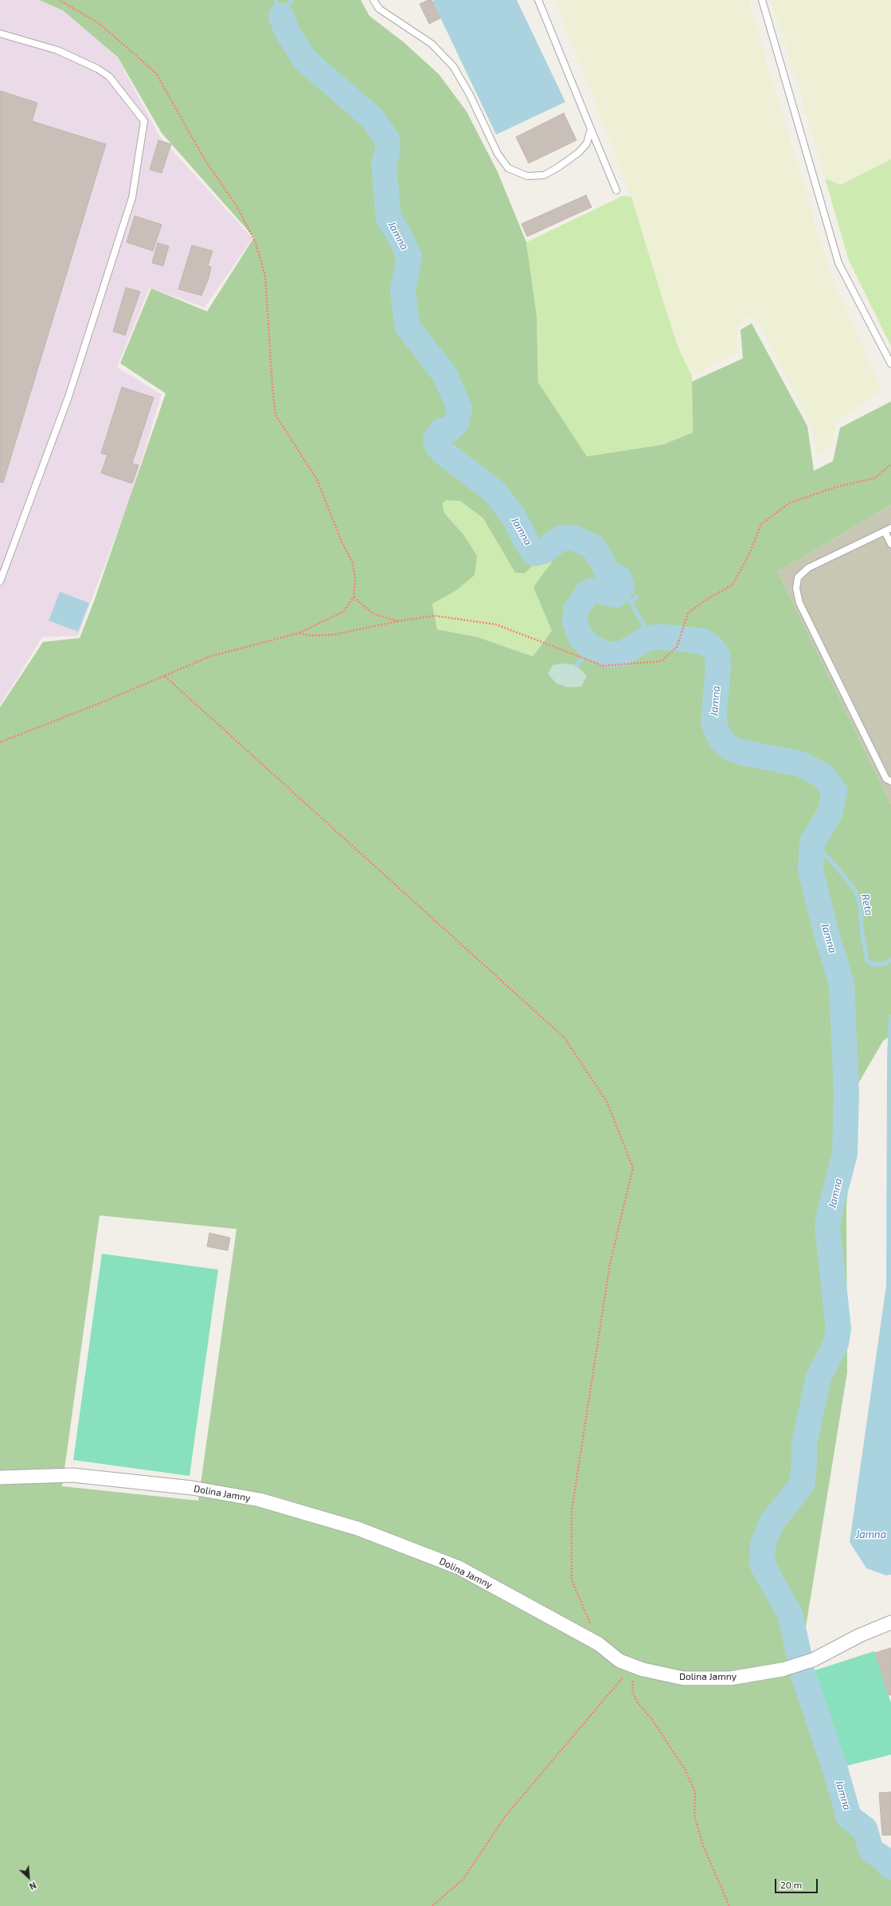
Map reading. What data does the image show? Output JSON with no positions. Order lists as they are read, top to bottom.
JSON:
{
  "streets": {
    "street": ["Dolina Jamny"]
  },
  "water": ["Jamna", "Reta"],
  "scale_bar": "20 m",
  "north": "bottom right"
}
